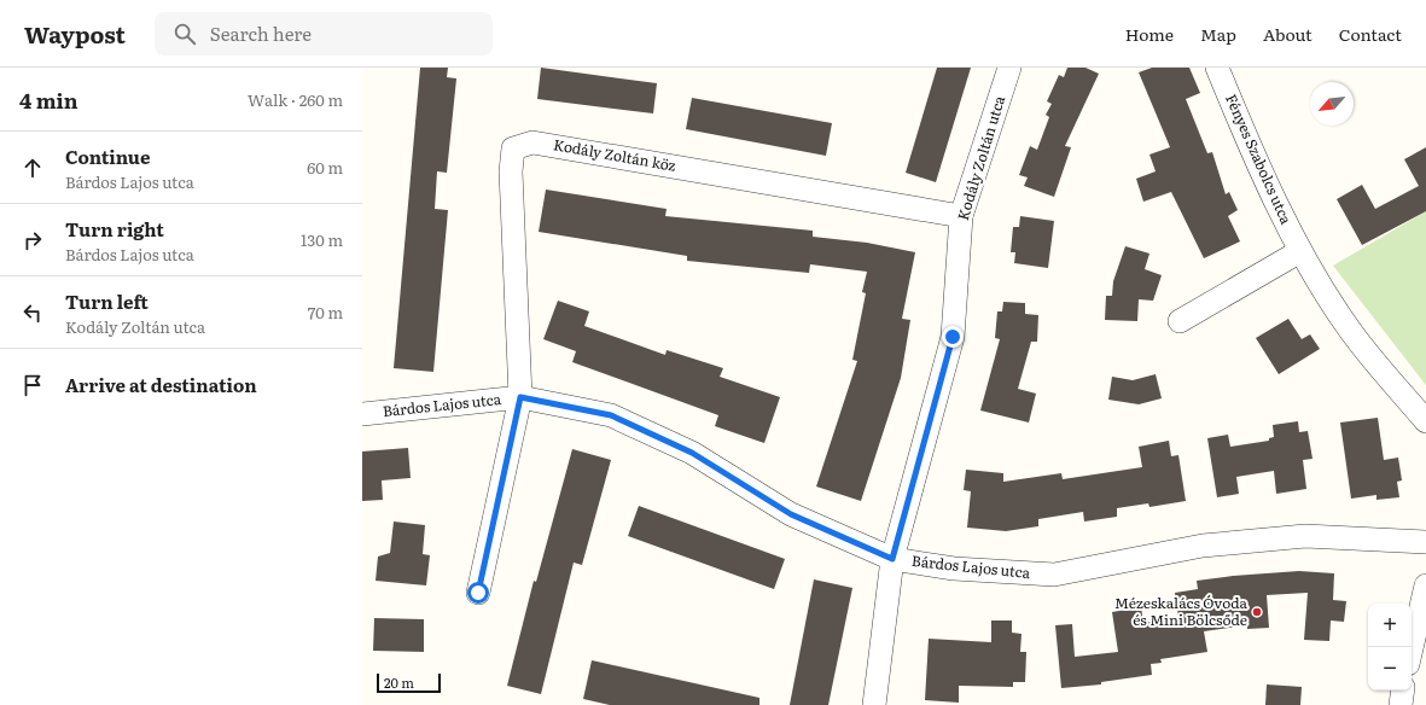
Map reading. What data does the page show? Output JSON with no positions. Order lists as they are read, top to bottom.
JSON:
{
  "streets": {
    "street": [
      "Kodály Zoltán köz",
      "Kodály Zoltán utca",
      "Fényes Szabolcs utca",
      "Bárdos Lajos utca"
    ]
  },
  "crossings": [
    ["Kodály Zoltán köz", "Kodály Zoltán utca"],
    ["Kodály Zoltán köz", "Bárdos Lajos utca"],
    ["Kodály Zoltán utca", "Bárdos Lajos utca"]
  ],
  "places": ["Mézeskalács Óvoda és Mini Bölcsőde"],
  "scale_bar": "20 m",
  "north": "bottom left",
  "page": {
    "header": "Waypost",
    "search": "Search here",
    "nav": [
      "Home",
      "Map",
      "About",
      "Contact"
    ],
    "heading": ["4 min", "Walk · 260 m"],
    "list": [
      ["Continue", "Bárdos Lajos utca", "60 m"],
      ["Turn right", "Bárdos Lajos utca", "130 m"],
      ["Turn left", "Kodály Zoltán utca", "70 m"],
      "Arrive at destination"
    ],
    "map_buttons": ["+", "−"],
    "scale": "20 m"
  }
}
